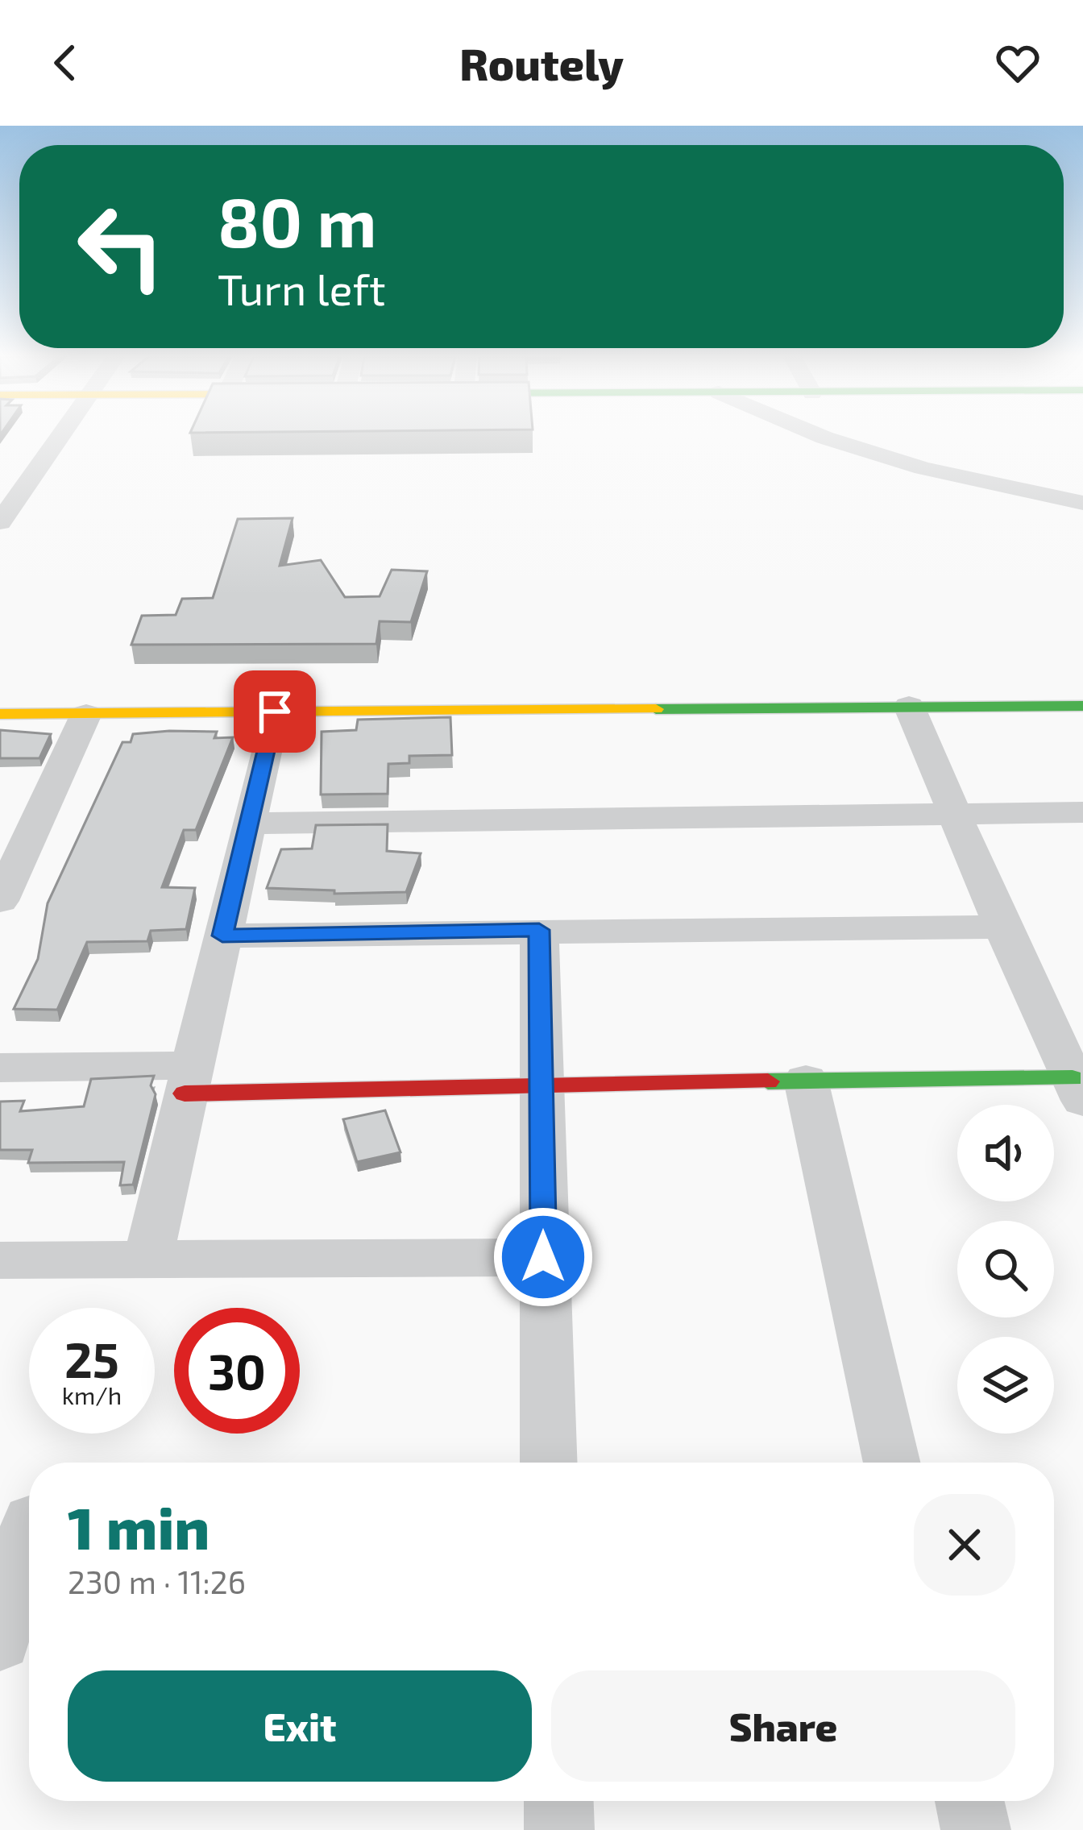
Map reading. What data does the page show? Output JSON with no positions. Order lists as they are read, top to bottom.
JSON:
{
  "page": {
    "header": "Routely",
    "turn": ["80 m", "Turn left"],
    "speed": "25 km/h",
    "limit": "30",
    "heading": ["1 min", "230 m · 11:26"],
    "buttons": ["Exit", "Share"]
  }
}
